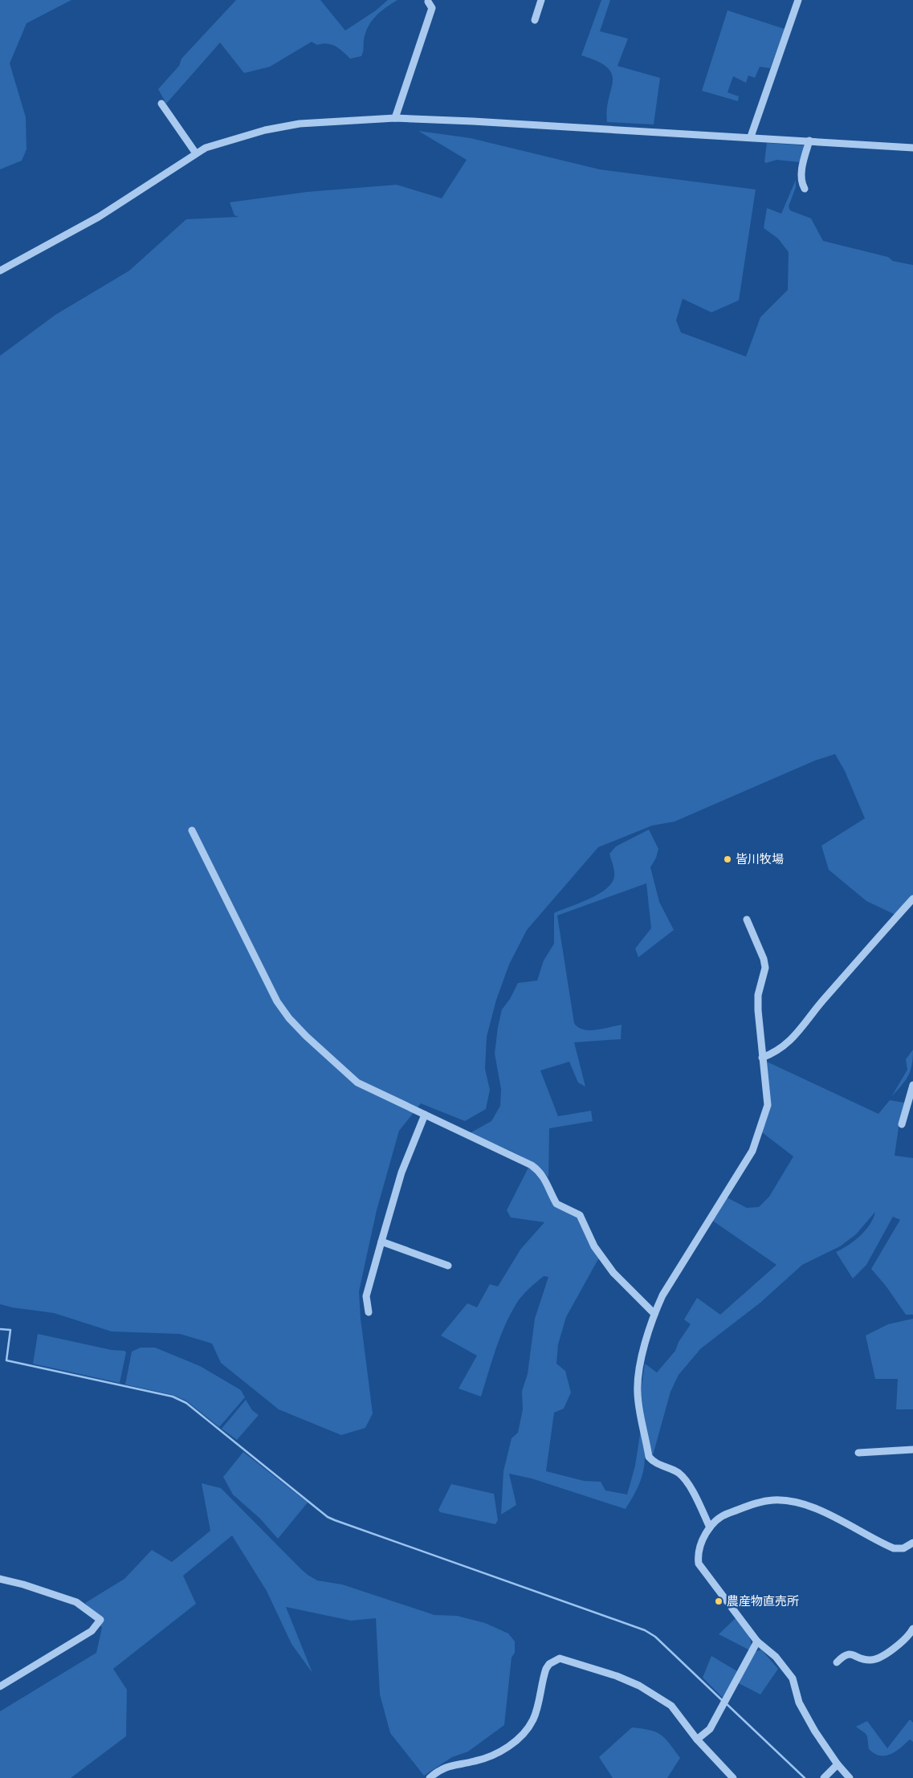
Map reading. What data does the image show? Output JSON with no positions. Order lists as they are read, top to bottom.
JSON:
{
  "places": ["皆川牧場", "農産物直売所"]
}
